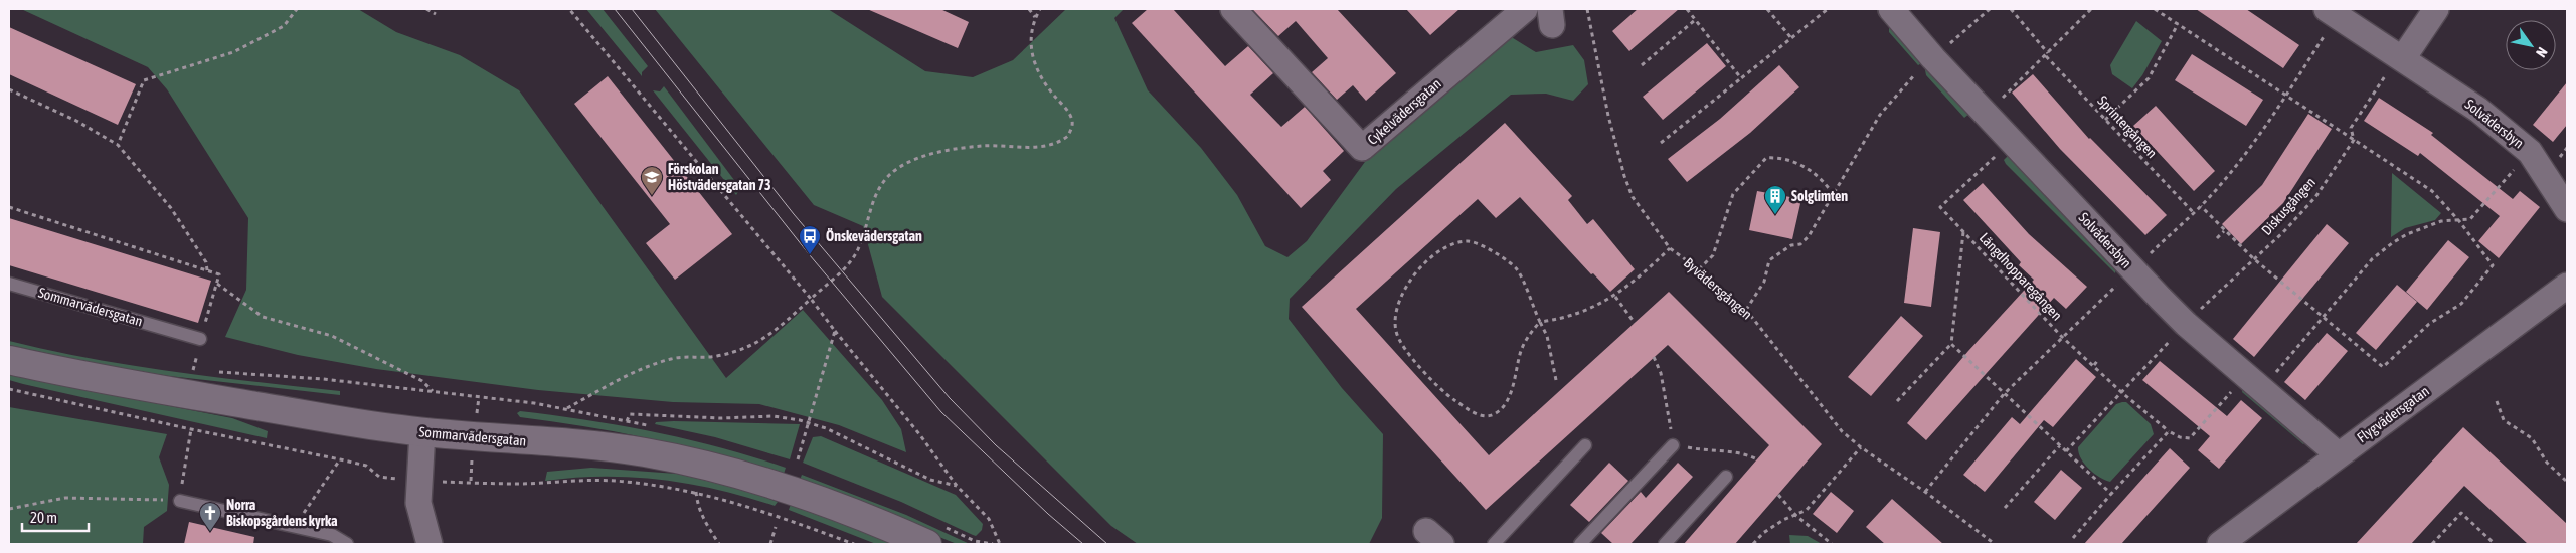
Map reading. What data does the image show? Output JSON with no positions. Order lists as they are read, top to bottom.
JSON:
{
  "streets": {
    "street": [
      "Cykelvädersgatan",
      "Solvädersbyn",
      "Sommarvädersgatan",
      "Flygvädersgatan"
    ],
    "path": [
      "Sprintergången",
      "Diskusgången",
      "Längdhopparegången",
      "Byvädersgången"
    ]
  },
  "crossings": [
    ["Solvädersbyn", "Diskusgången"],
    ["Solvädersbyn", "Längdhopparegången"],
    ["Solvädersbyn", "Flygvädersgatan"],
    ["Längdhopparegången", "Byvädersgången"]
  ],
  "places": {
    "school or university": ["Förskolan Höstvädersgatan 73"],
    "building": ["Solglimten"],
    "bus stop": ["Önskevädersgatan"],
    "church": ["Norra Biskopsgårdens kyrka"]
  },
  "scale_bar": "20 m",
  "north": "bottom right"
}
